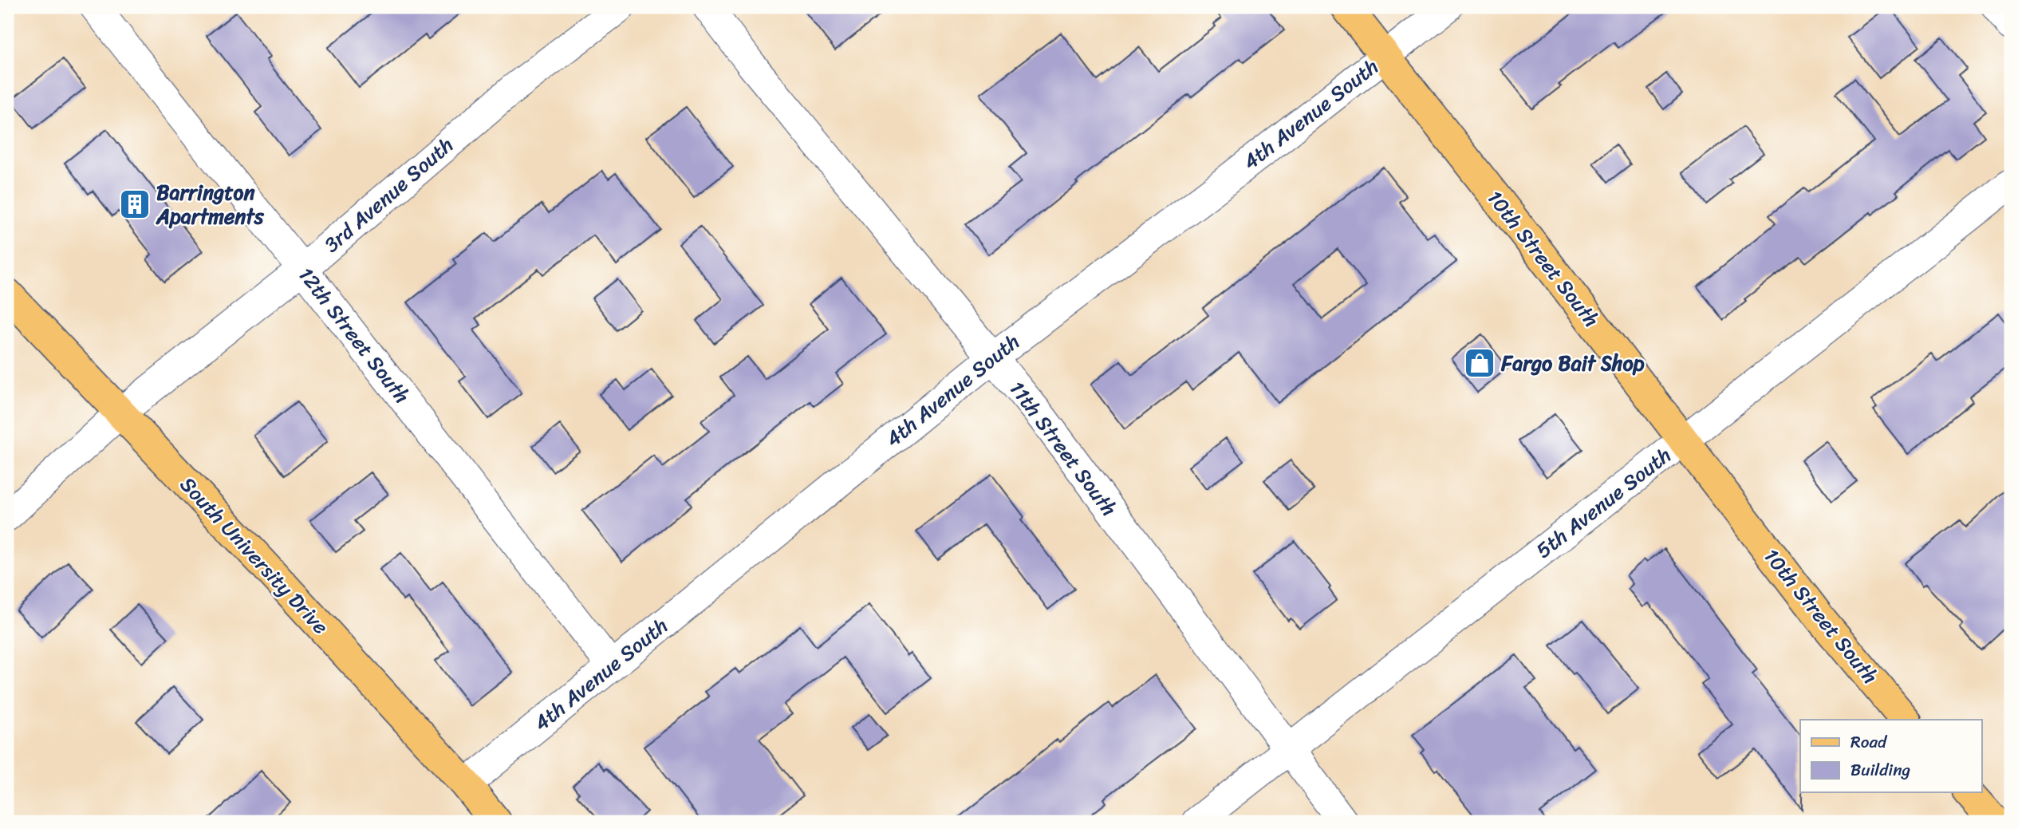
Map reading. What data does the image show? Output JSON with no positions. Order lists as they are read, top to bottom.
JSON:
{
  "streets": {
    "main road": ["10th Street South", "South University Drive"],
    "street": [
      "4th Avenue South",
      "3rd Avenue South",
      "12th Street South",
      "11th Street South",
      "5th Avenue South"
    ]
  },
  "crossings": [
    ["4th Avenue South", "10th Street South"],
    ["4th Avenue South", "12th Street South"],
    ["4th Avenue South", "11th Street South"],
    ["4th Avenue South", "South University Drive"],
    ["3rd Avenue South", "12th Street South"],
    ["3rd Avenue South", "South University Drive"],
    ["10th Street South", "5th Avenue South"],
    ["11th Street South", "5th Avenue South"]
  ],
  "places": {
    "building": ["Barrington Apartments"],
    "shop": ["Fargo Bait Shop"]
  },
  "legend": ["Road", "Building"]
}
